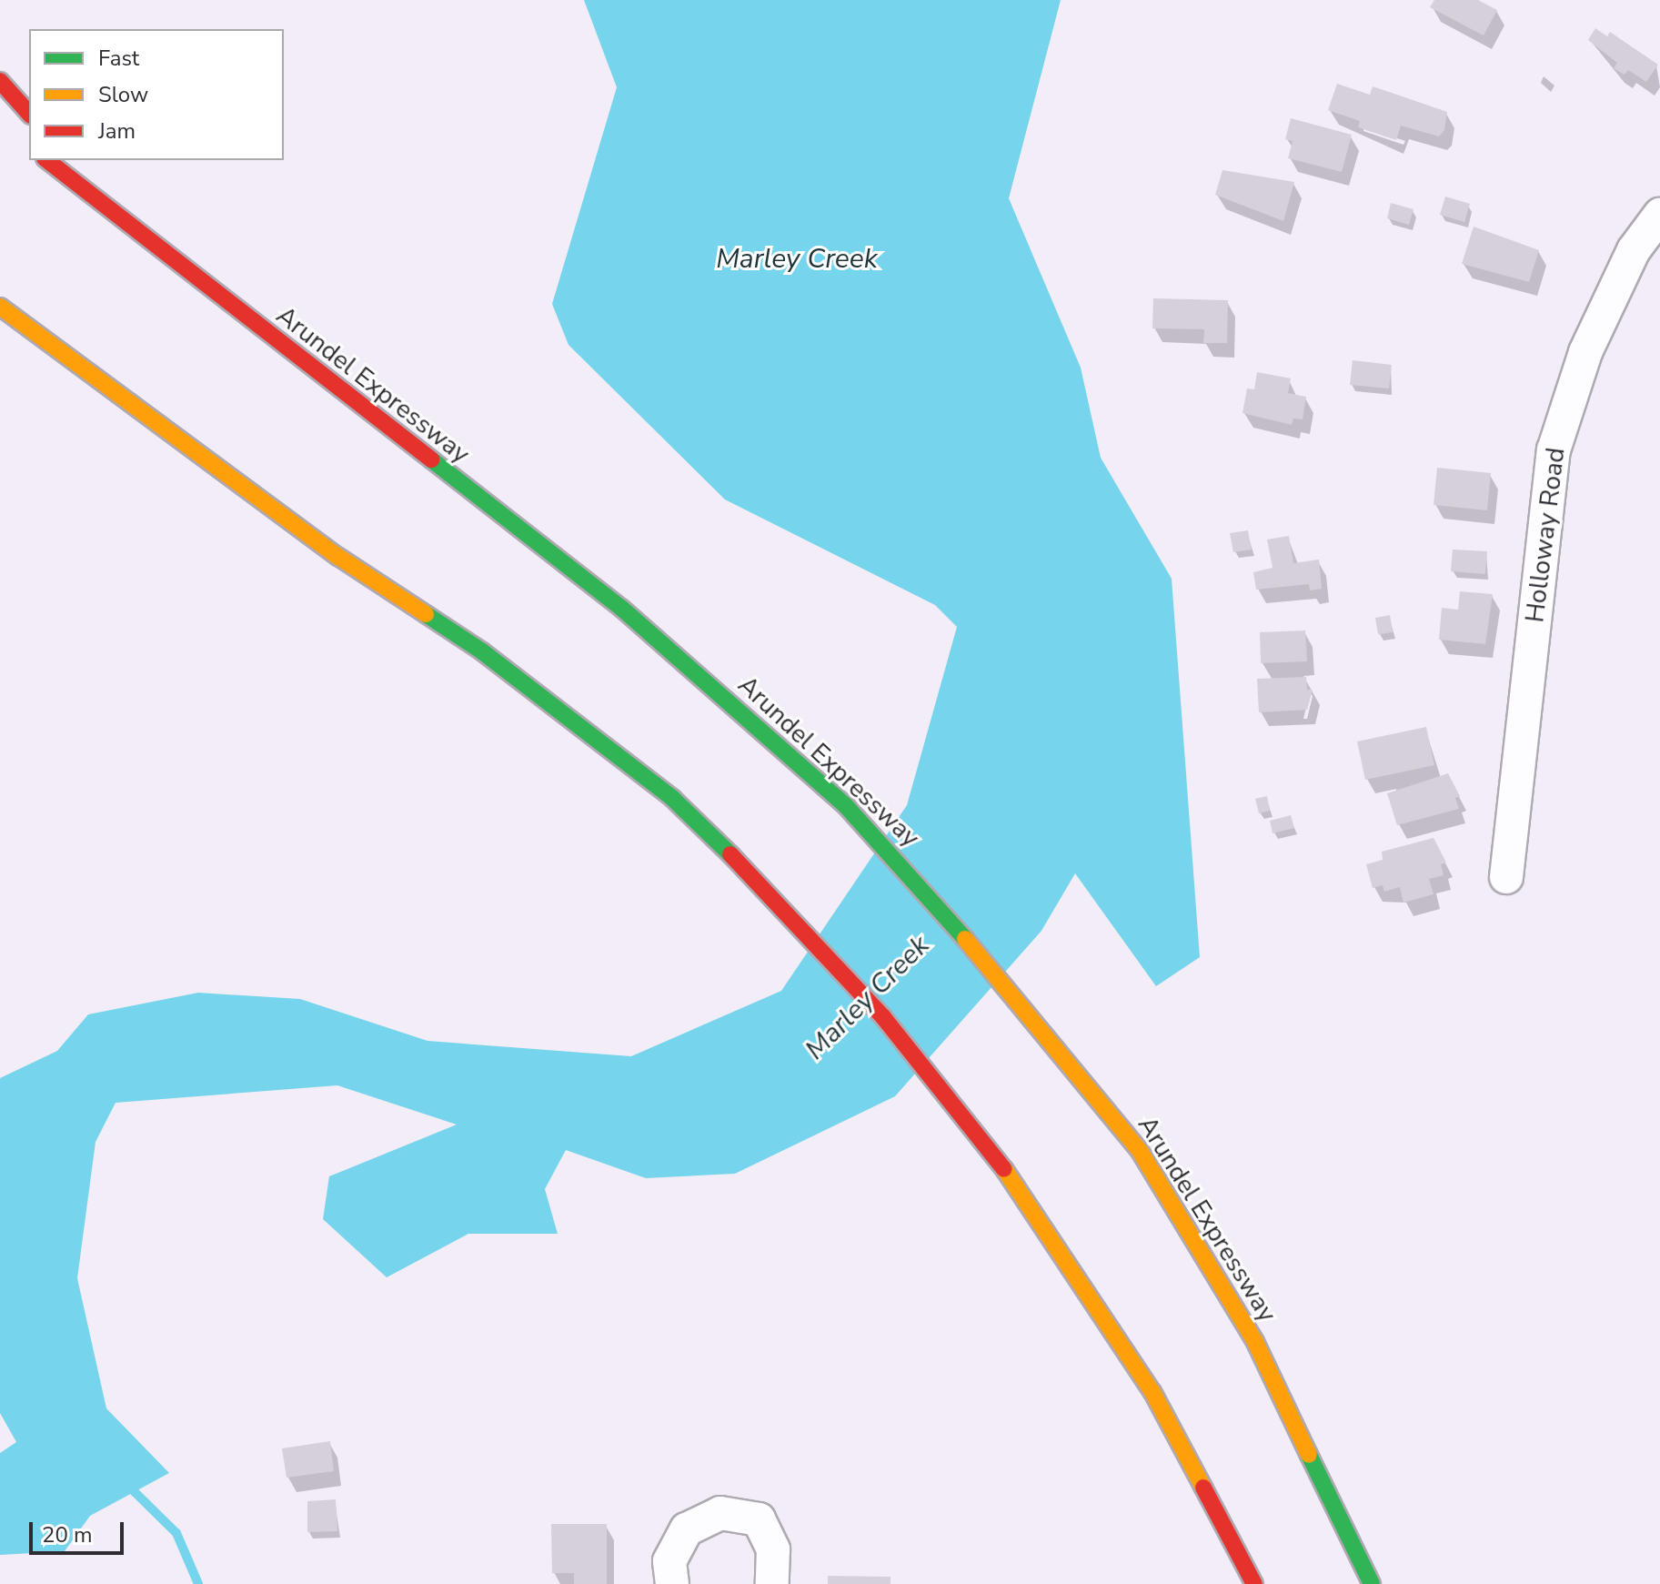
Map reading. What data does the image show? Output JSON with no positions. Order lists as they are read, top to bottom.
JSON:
{
  "streets": {
    "highway": ["Arundel Expressway"],
    "street": ["Holloway Road"]
  },
  "water": ["Marley Creek"],
  "legend": ["Fast", "Slow", "Jam"],
  "scale_bar": "20 m"
}
